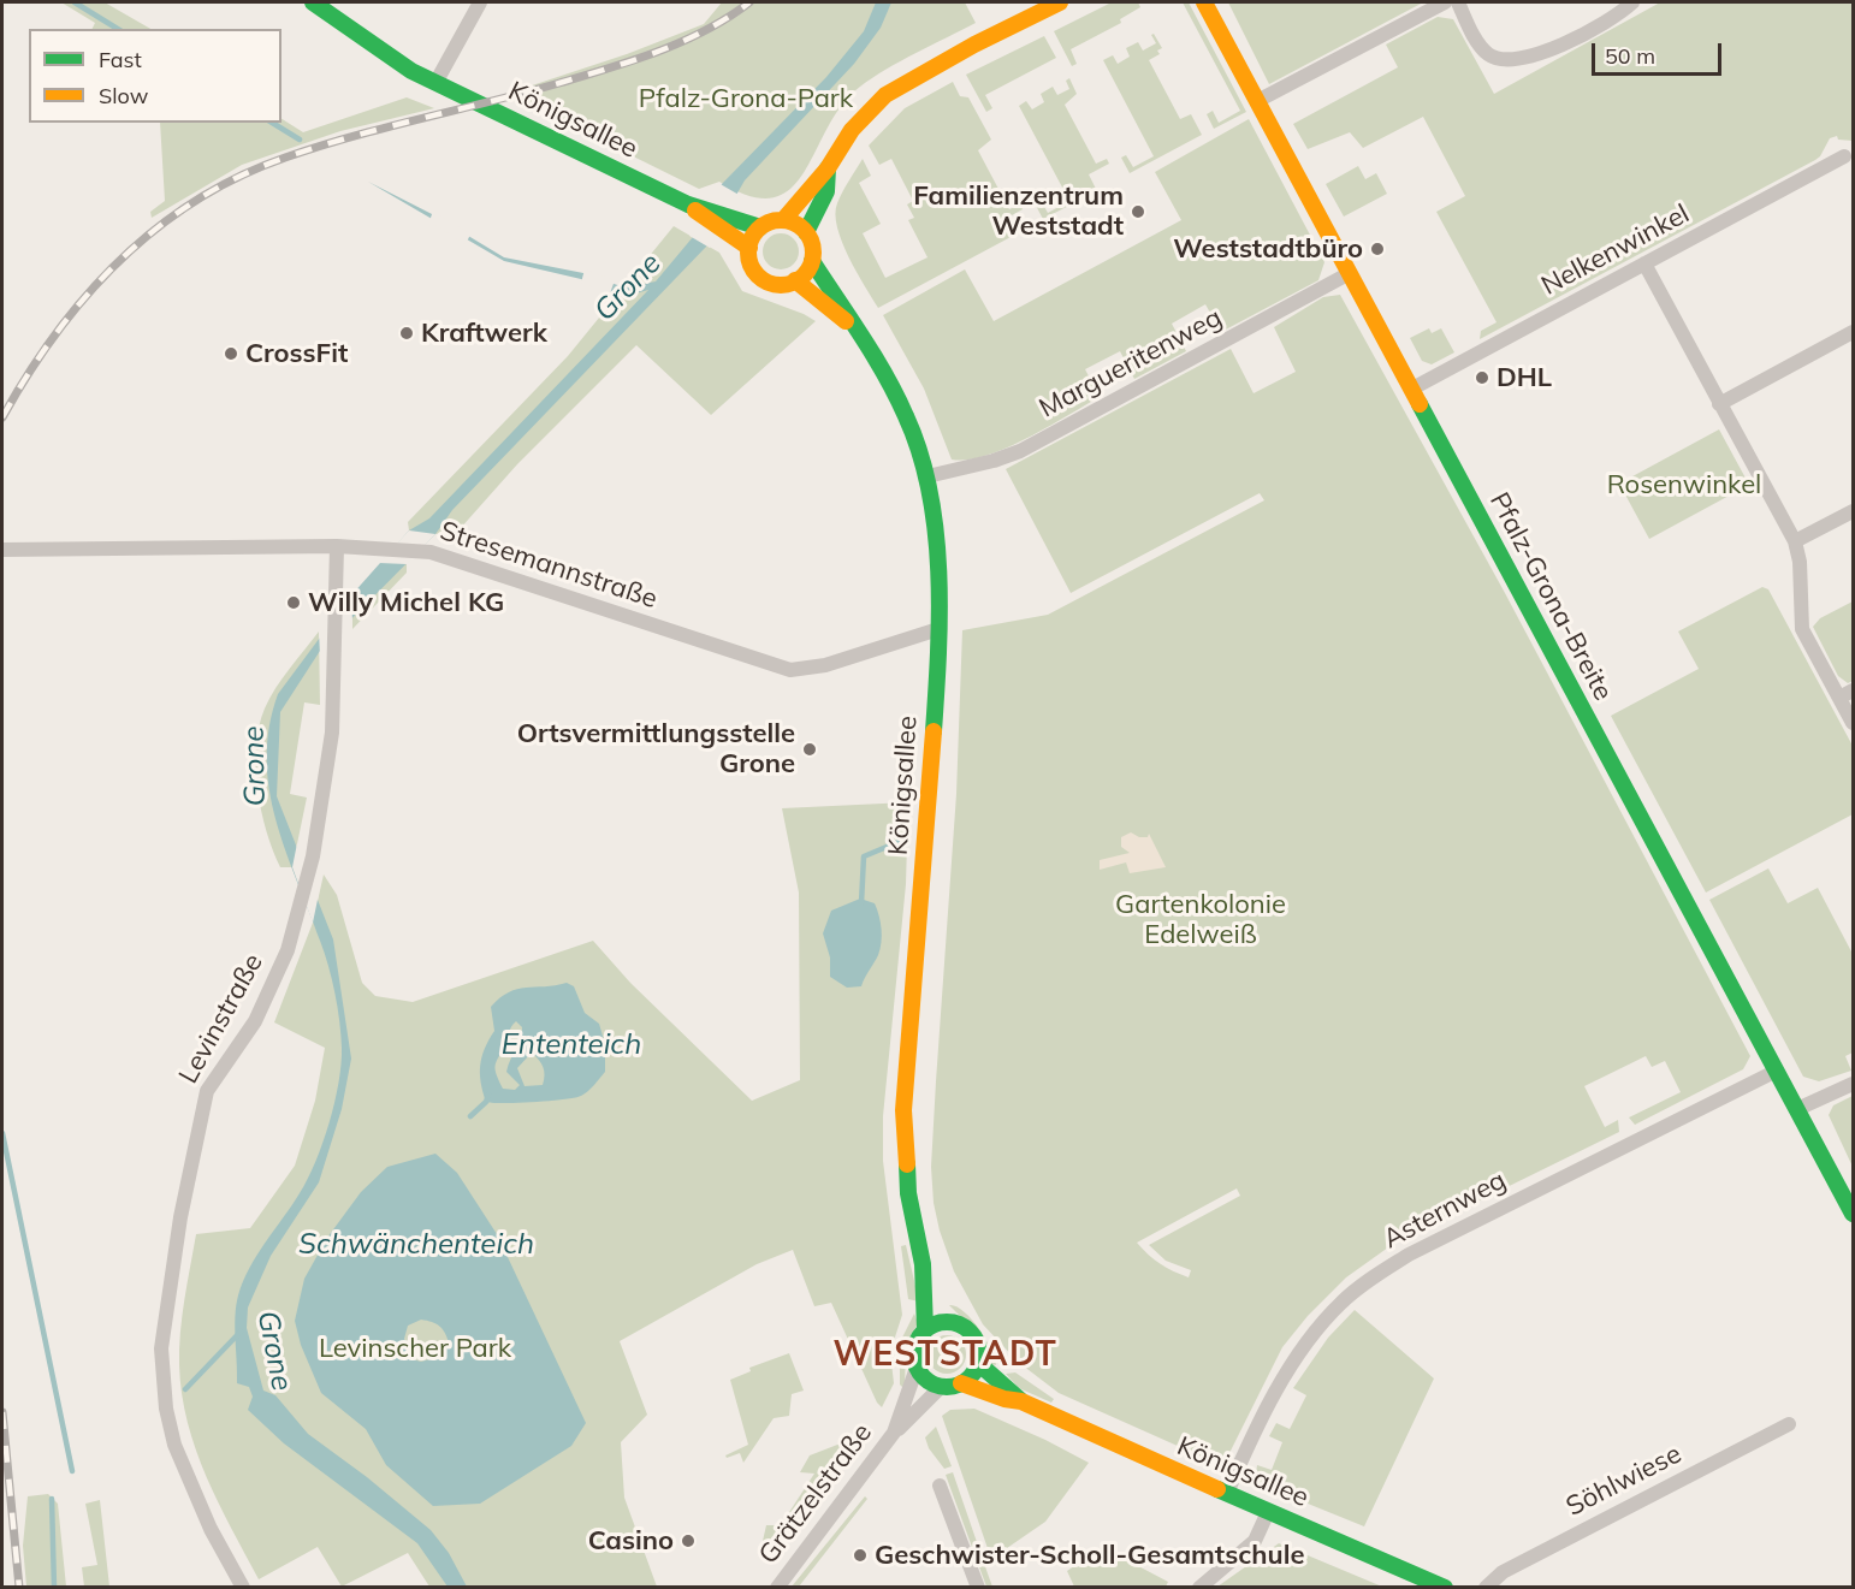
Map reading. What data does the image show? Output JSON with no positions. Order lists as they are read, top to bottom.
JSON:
{
  "streets": {
    "street": [
      "Königsallee",
      "Nelkenwinkel",
      "Margueritenweg",
      "Stresemannstraße",
      "Pfalz-Grona-Breite",
      "Levinstraße",
      "Asternweg",
      "Söhlwiese",
      "Grätzelstraße"
    ]
  },
  "crossings": [
    ["Königsallee", "Margueritenweg"],
    ["Königsallee", "Stresemannstraße"],
    ["Königsallee", "Asternweg"],
    ["Königsallee", "Grätzelstraße"],
    ["Nelkenwinkel", "Pfalz-Grona-Breite"],
    ["Margueritenweg", "Pfalz-Grona-Breite"],
    ["Stresemannstraße", "Levinstraße"],
    ["Pfalz-Grona-Breite", "Asternweg"]
  ],
  "districts": ["WESTSTADT"],
  "water": ["Grone", "Ententeich", "Schwänchenteich"],
  "parks": [
    "Pfalz-Grona-Park",
    "Rosenwinkel",
    "Gartenkolonie Edelweiß",
    "Levinscher Park"
  ],
  "places": [
    "Familienzentrum Weststadt",
    "Weststadtbüro",
    "Kraftwerk",
    "CrossFit",
    "DHL",
    "Willy Michel KG",
    "Ortsvermittlungsstelle Grone",
    "Casino",
    "Geschwister-Scholl-Gesamtschule"
  ],
  "legend": ["Fast", "Slow"],
  "scale_bar": "50 m"
}
